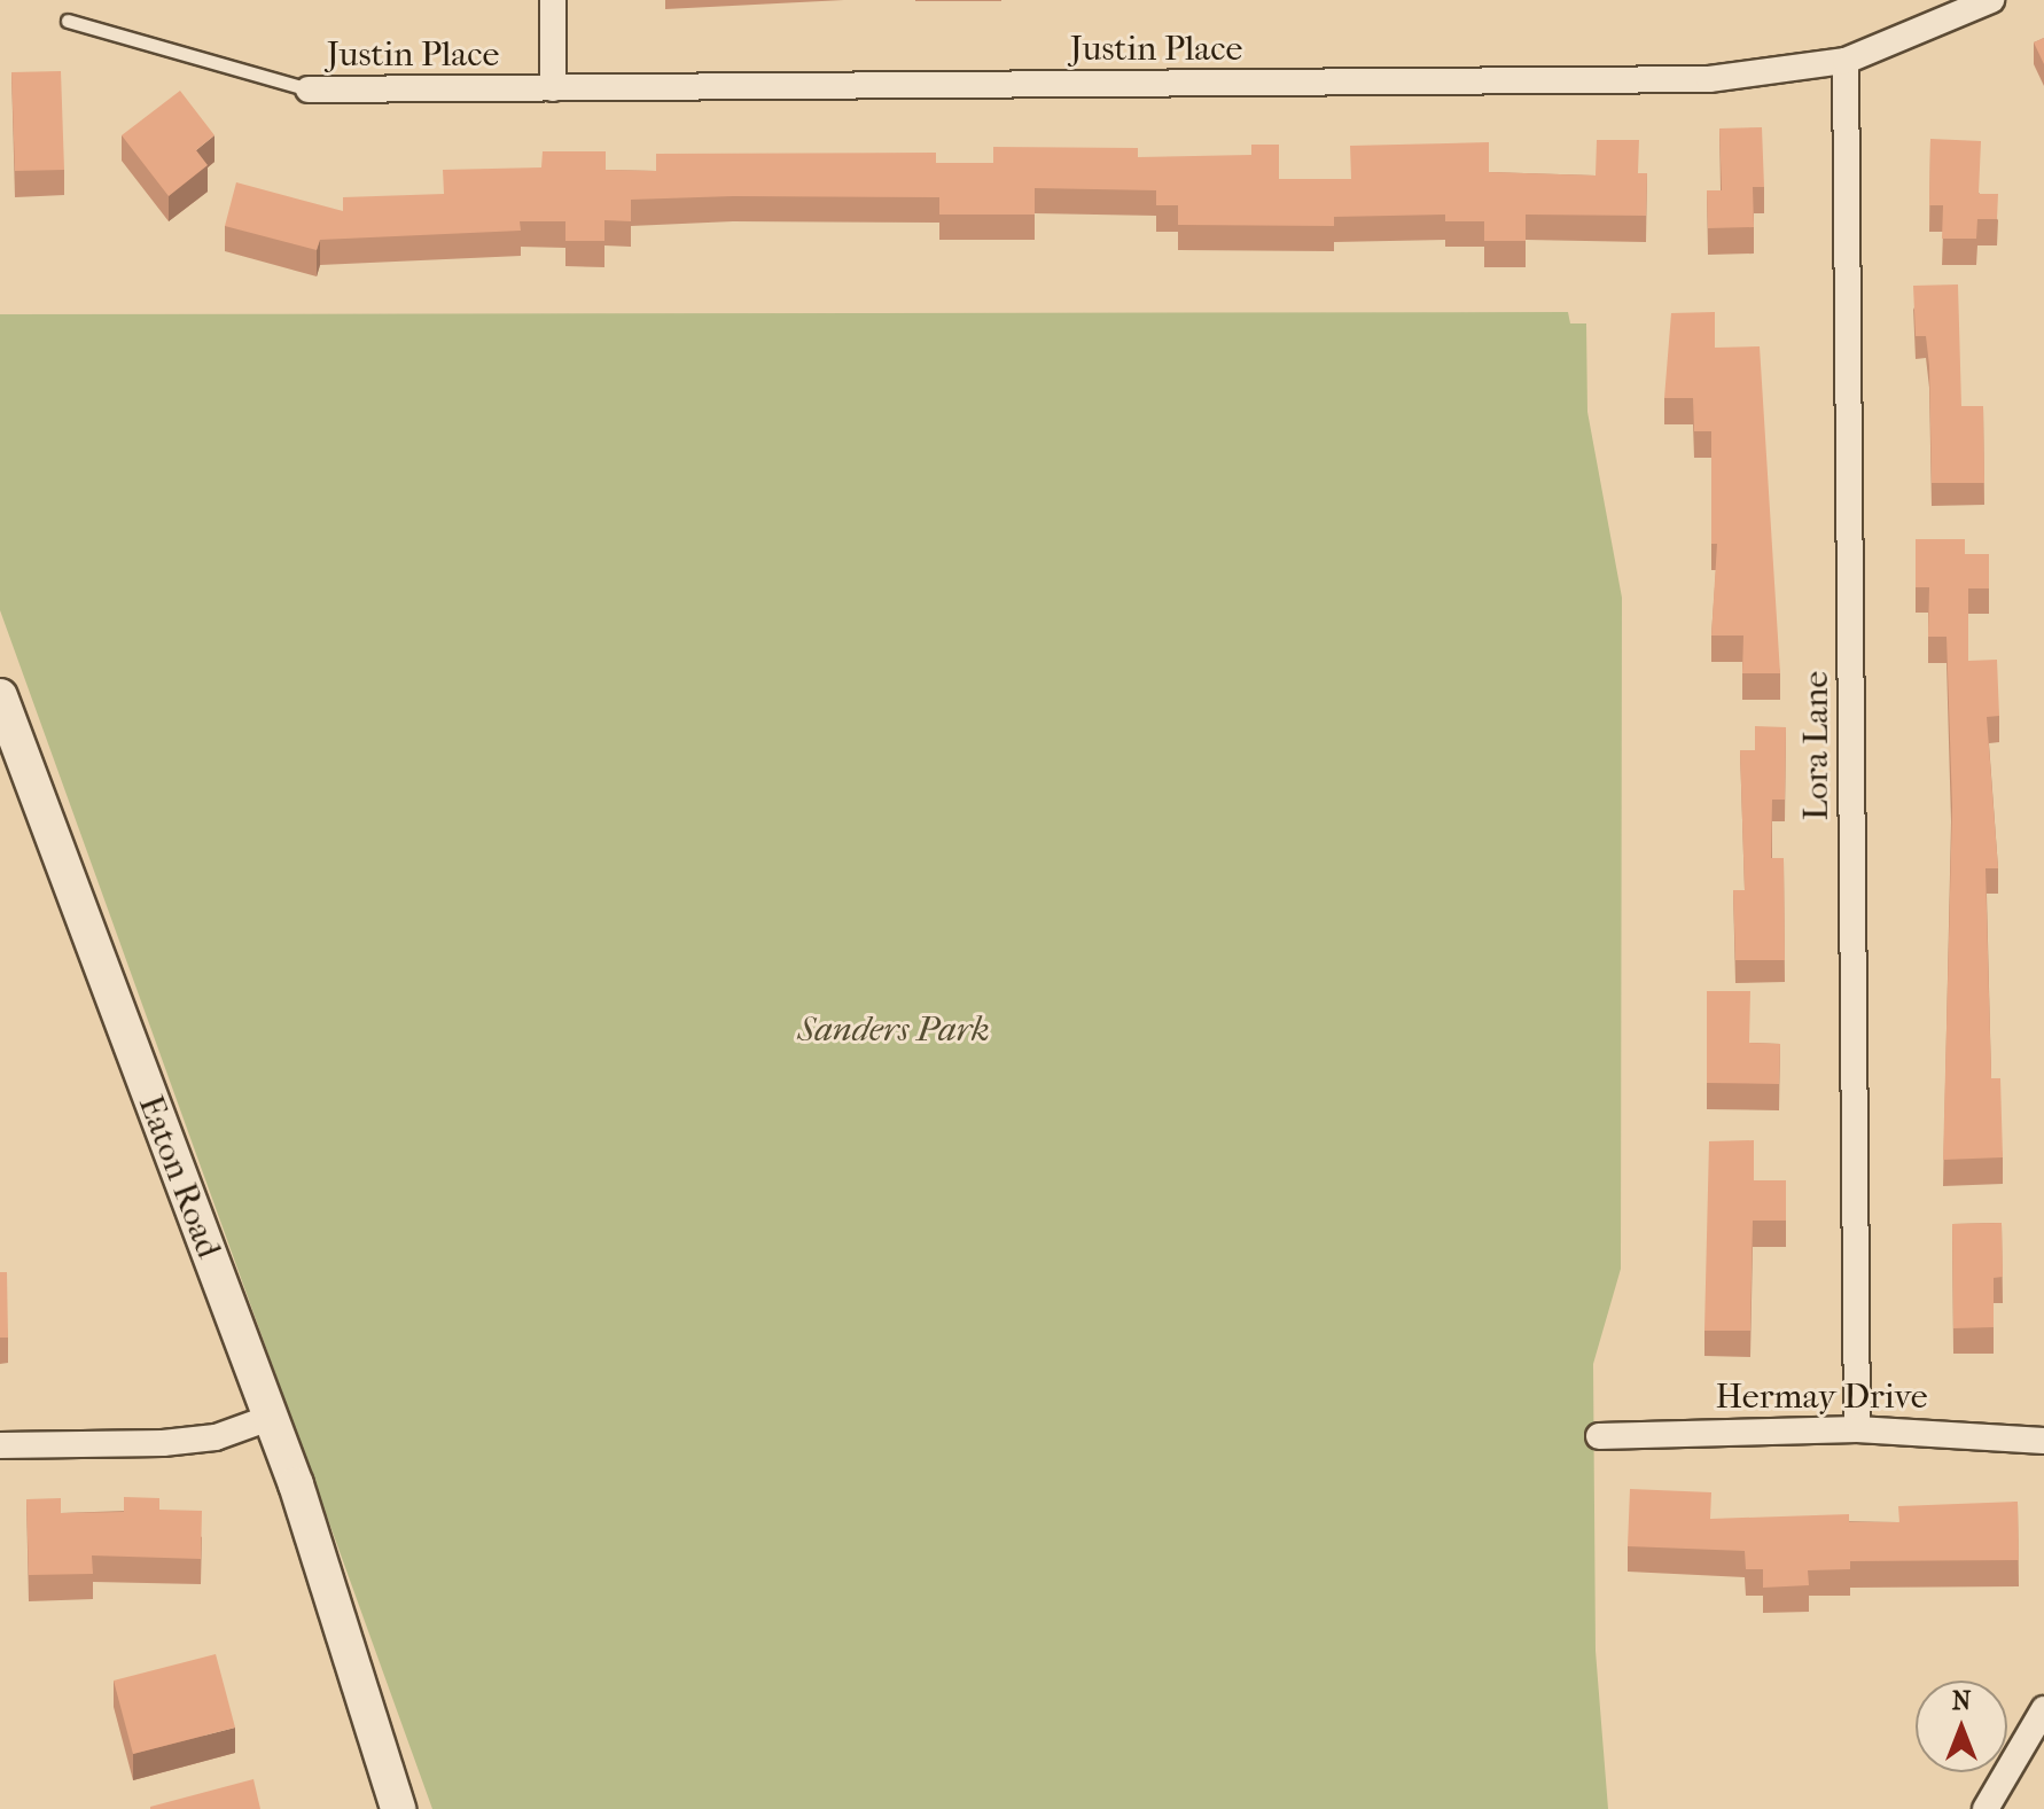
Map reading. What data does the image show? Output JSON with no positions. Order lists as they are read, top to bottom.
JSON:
{
  "streets": {
    "street": [
      "Justin Place",
      "Lora Lane",
      "Eaton Road",
      "Hermay Drive"
    ]
  },
  "crossings": [
    ["Justin Place", "Lora Lane"],
    ["Lora Lane", "Hermay Drive"]
  ],
  "parks": ["Sanders Park"],
  "north": "top"
}
